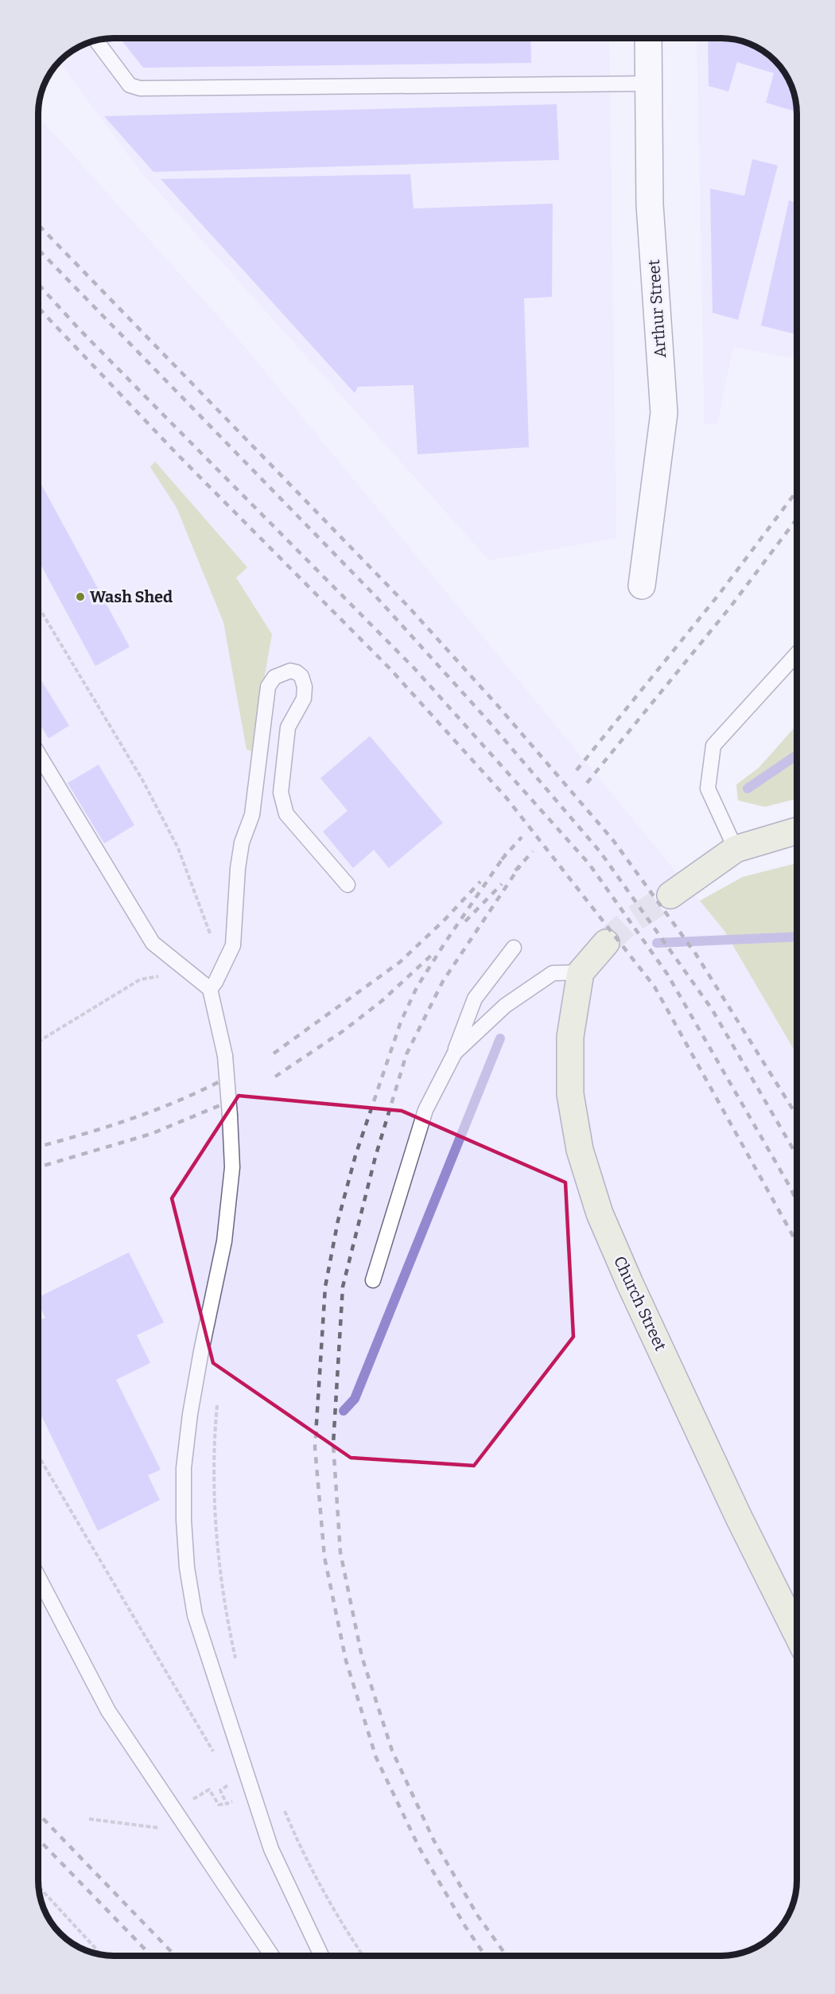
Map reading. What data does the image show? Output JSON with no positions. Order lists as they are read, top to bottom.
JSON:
{
  "streets": {
    "main road": ["Church Street"],
    "street": ["Arthur Street"]
  },
  "places": ["Wash Shed"]
}
